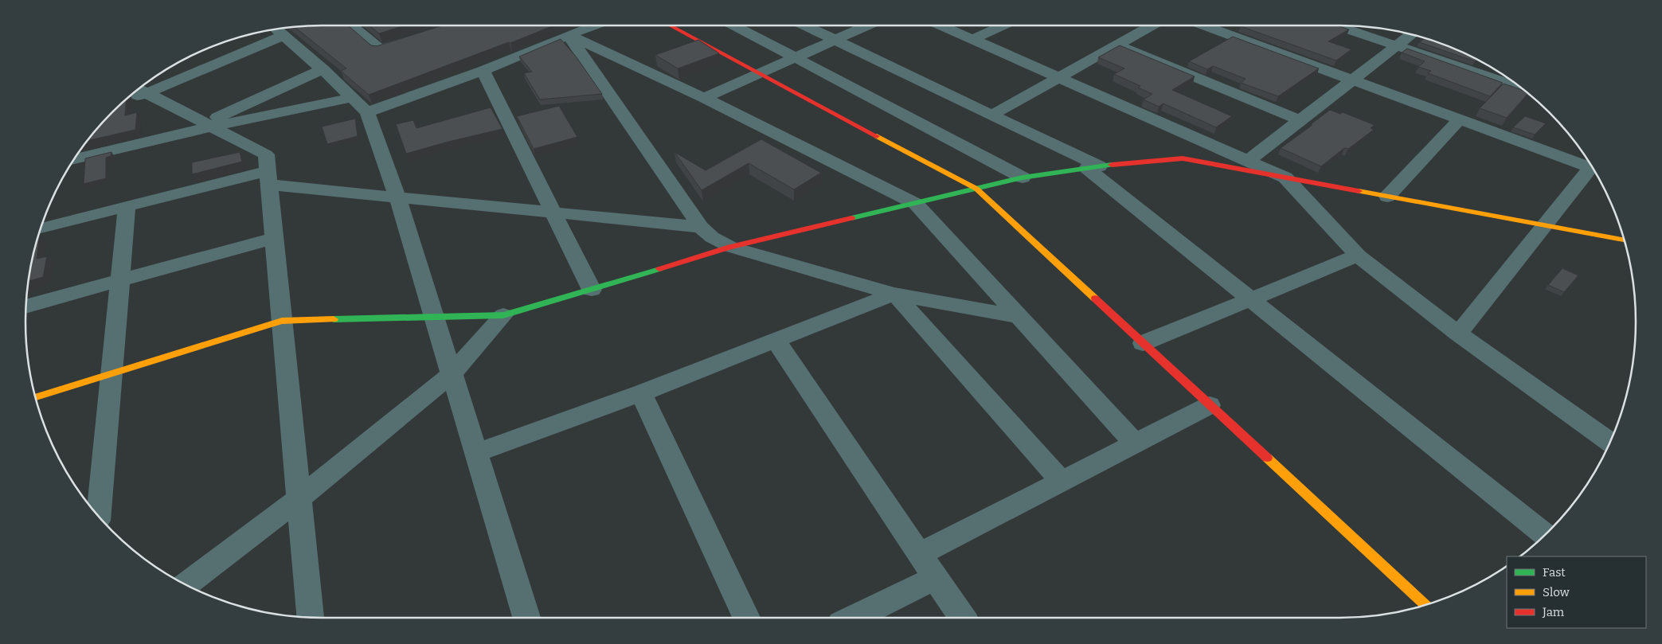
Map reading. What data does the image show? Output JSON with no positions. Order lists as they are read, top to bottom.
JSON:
{
  "legend": ["Fast", "Slow", "Jam"]
}
